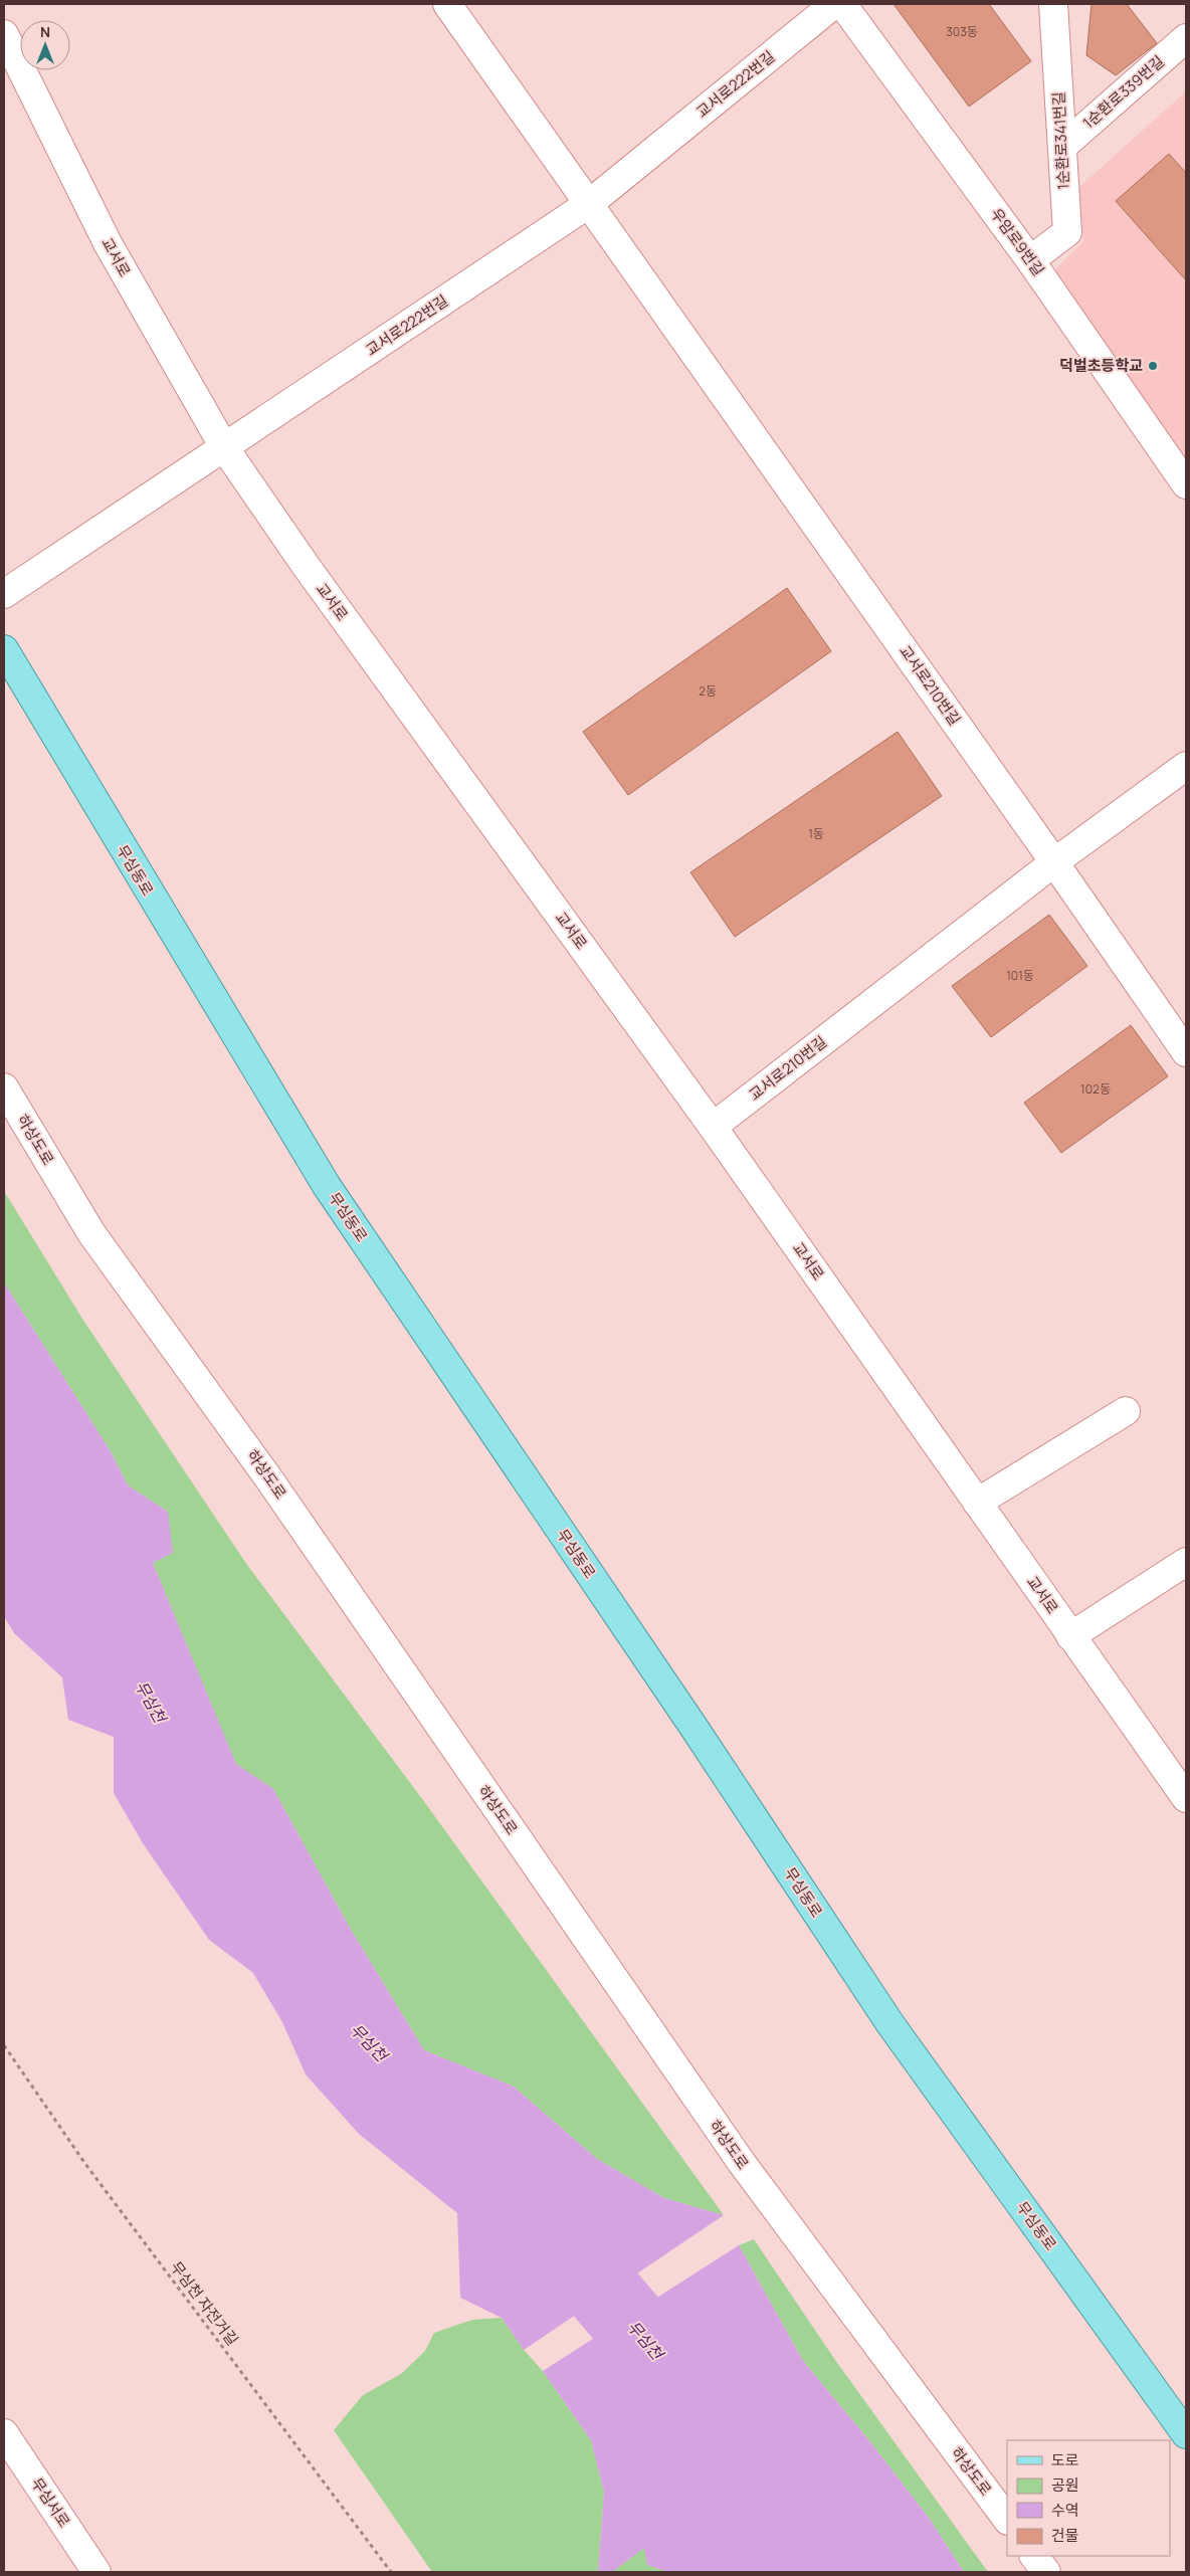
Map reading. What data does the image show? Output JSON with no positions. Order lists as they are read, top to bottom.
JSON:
{
  "streets": {
    "main road": ["무심동로"],
    "street": [
      "교서로222번길",
      "1순환로339번길",
      "1순환로341번길",
      "우암로9번길",
      "교서로",
      "교서로210번길",
      "하상도로",
      "무심서로"
    ],
    "path": ["무심천 자전거길"]
  },
  "crossings": [
    ["교서로222번길", "교서로"],
    ["교서로222번길", "교서로210번길"],
    ["1순환로339번길", "1순환로341번길"],
    ["1순환로341번길", "우암로9번길"],
    ["교서로", "교서로210번길"]
  ],
  "water": ["무심천"],
  "places": ["덕벌초등학교"],
  "house_numbers": [
    "303동",
    "2동",
    "1동",
    "101동",
    "102동"
  ],
  "legend": [
    "도로",
    "공원",
    "수역",
    "건물"
  ],
  "north": "top"
}
